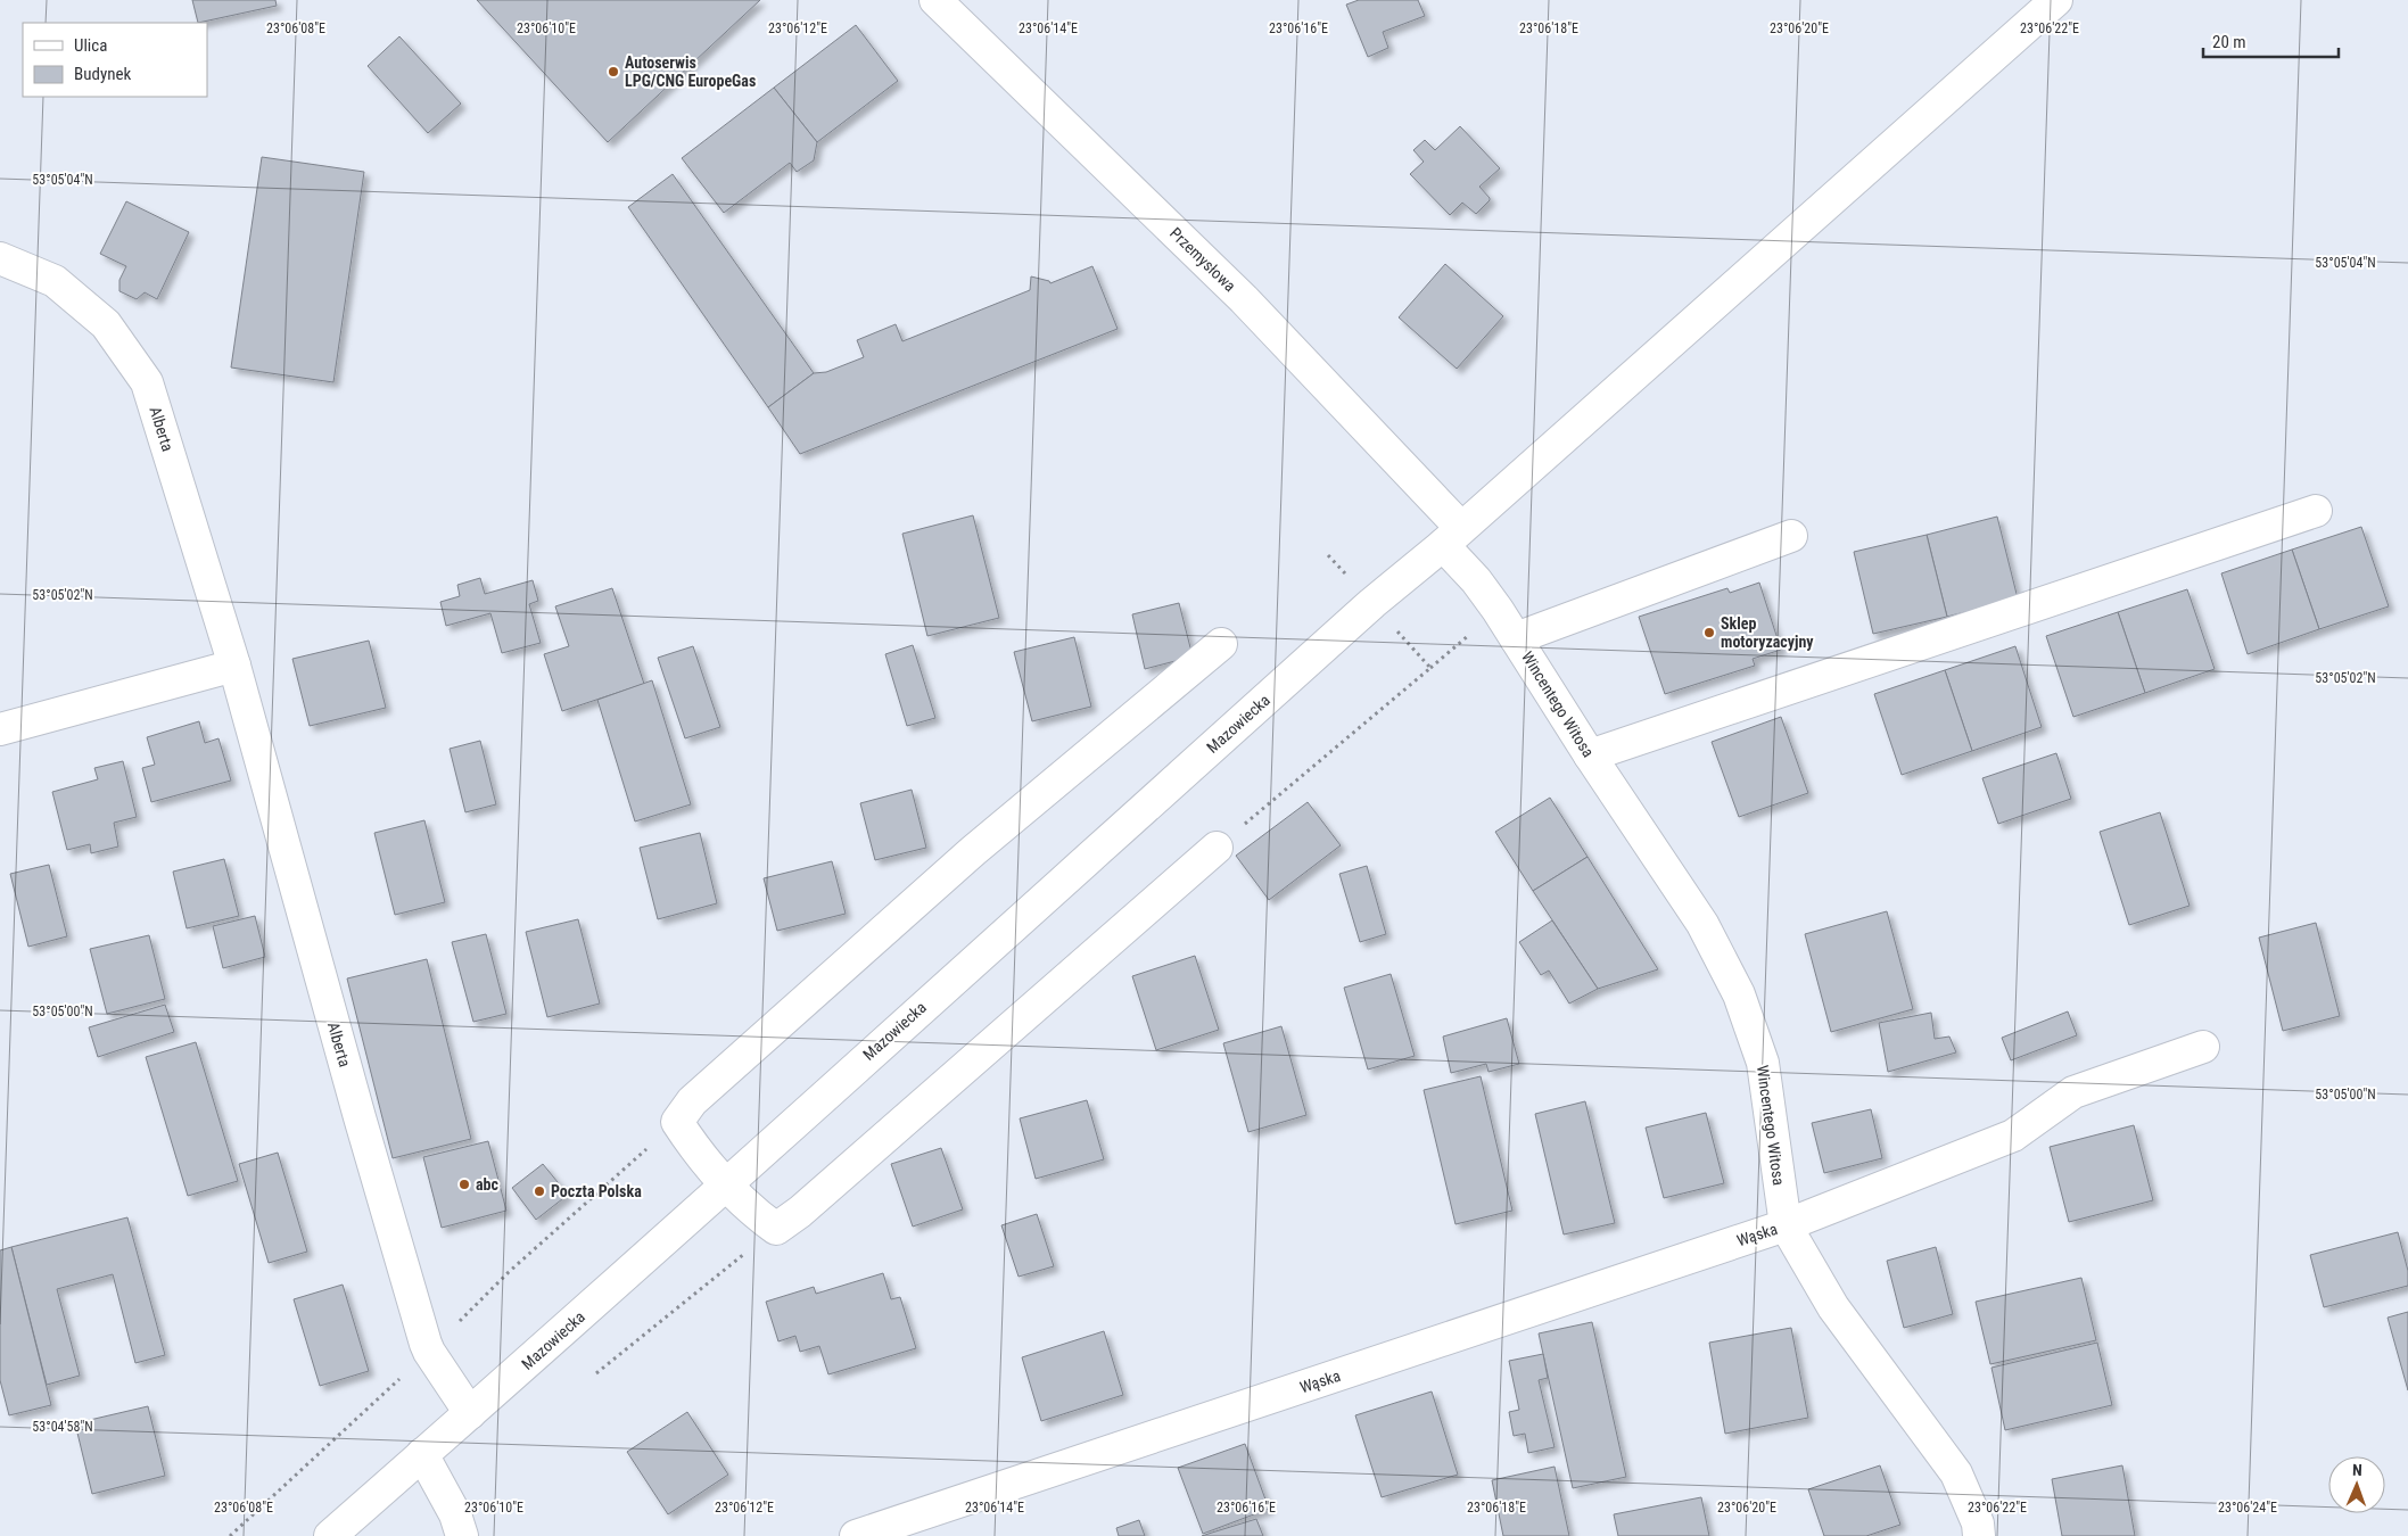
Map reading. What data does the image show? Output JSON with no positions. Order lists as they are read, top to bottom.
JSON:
{
  "streets": {
    "street": [
      "Przemysłowa",
      "Alberta",
      "Wincentego Witosa",
      "Mazowiecka",
      "Wąska"
    ]
  },
  "crossings": [
    ["Przemysłowa", "Wincentego Witosa"],
    ["Przemysłowa", "Mazowiecka"],
    ["Alberta", "Mazowiecka"],
    ["Wincentego Witosa", "Mazowiecka"],
    ["Wincentego Witosa", "Wąska"]
  ],
  "places": [
    "Autoserwis LPG/CNG EuropeGas",
    "Sklep motoryzacyjny",
    "abc",
    "Poczta Polska"
  ],
  "legend": ["Ulica", "Budynek"],
  "scale_bar": "20 m",
  "north": "top",
  "coordinates": [
    "23°06'08\"E",
    "23°06'10\"E",
    "23°06'12\"E",
    "23°06'14\"E",
    "23°06'16\"E",
    "23°06'18\"E",
    "23°06'20\"E",
    "23°06'22\"E",
    "53°05'04\"N",
    "53°05'02\"N",
    "53°05'00\"N",
    "53°04'58\"N",
    "23°06'24\"E"
  ]
}
